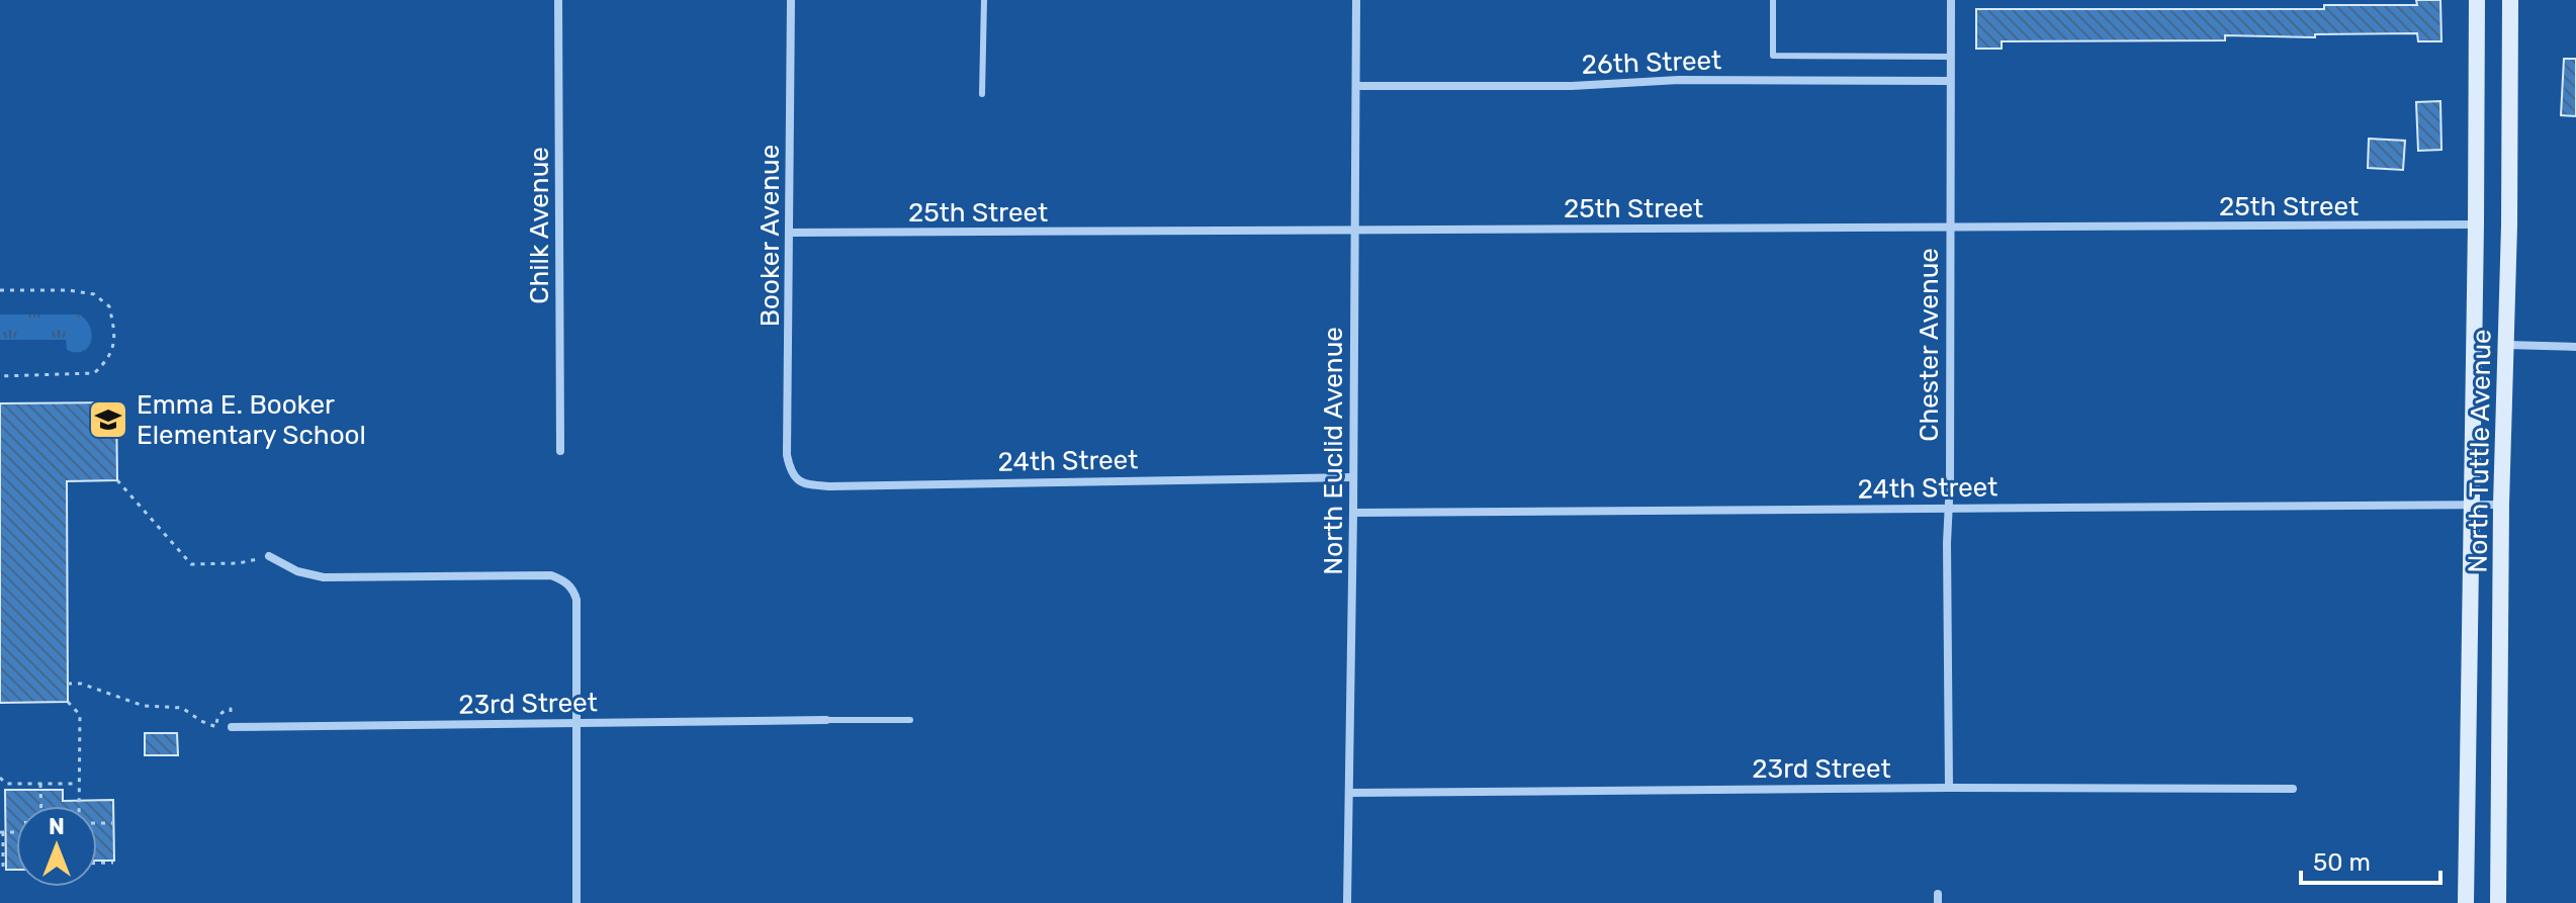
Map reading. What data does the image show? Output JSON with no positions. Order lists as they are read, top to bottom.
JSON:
{
  "streets": {
    "main road": ["North Tuttle Avenue"],
    "street": [
      "26th Street",
      "25th Street",
      "Chilk Avenue",
      "Booker Avenue",
      "Chester Avenue",
      "North Euclid Avenue",
      "24th Street",
      "23rd Street"
    ]
  },
  "crossings": [
    ["26th Street", "Chester Avenue"],
    ["26th Street", "North Euclid Avenue"],
    ["25th Street", "Booker Avenue"],
    ["25th Street", "Chester Avenue"],
    ["25th Street", "North Euclid Avenue"],
    ["25th Street", "North Tuttle Avenue"],
    ["Booker Avenue", "24th Street"],
    ["Chester Avenue", "24th Street"],
    ["Chester Avenue", "23rd Street"],
    ["North Euclid Avenue", "24th Street"],
    ["North Euclid Avenue", "23rd Street"],
    ["North Tuttle Avenue", "24th Street"]
  ],
  "places": {
    "school or university": ["Emma E. Booker Elementary School"]
  },
  "scale_bar": "50 m",
  "north": "top"
}
